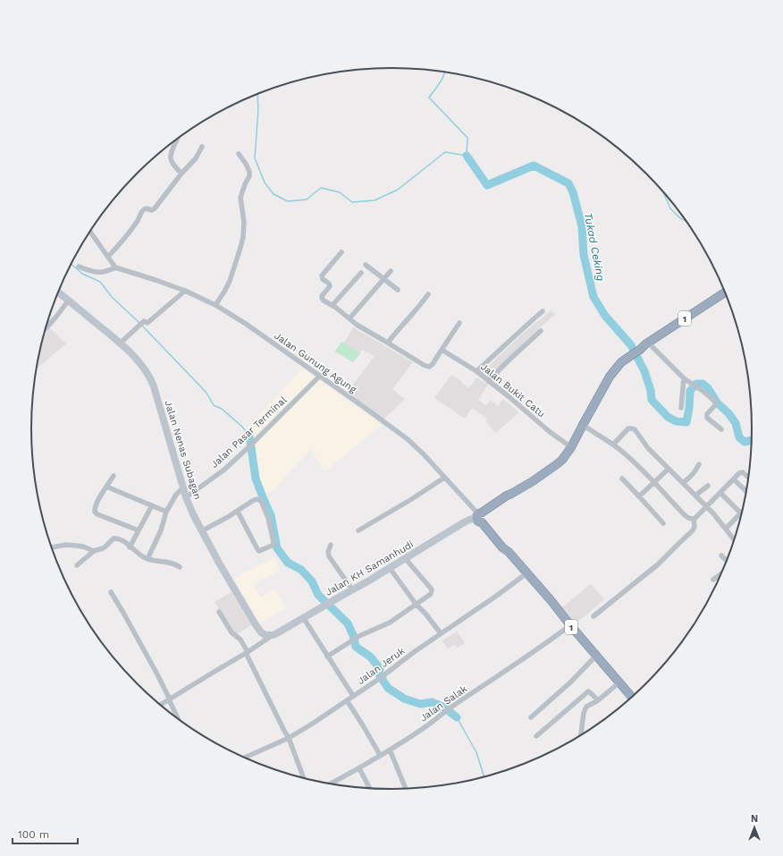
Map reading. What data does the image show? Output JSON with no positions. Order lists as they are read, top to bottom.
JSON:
{
  "streets": {
    "highway": ["1"],
    "main road": ["Jalan Nenas Subagan", "Jalan KH Samanhudi"],
    "street": [
      "Jalan Gunung Agung",
      "Jalan Bukit Catu",
      "Jalan Pasar Terminal",
      "Jalan Jeruk",
      "Jalan Salak"
    ]
  },
  "crossings": [
    ["1", "Jalan Gunung Agung"],
    ["1", "Jalan KH Samanhudi"],
    ["1", "Jalan Jeruk"],
    ["1", "Jalan Salak"],
    ["Jalan Gunung Agung", "Jalan Pasar Terminal"],
    ["Jalan Gunung Agung", "Jalan KH Samanhudi"],
    ["Jalan Pasar Terminal", "Jalan Nenas Subagan"],
    ["Jalan Nenas Subagan", "Jalan KH Samanhudi"]
  ],
  "water": ["Tukad Ceking"],
  "scale_bar": "100 m",
  "north": "top"
}
